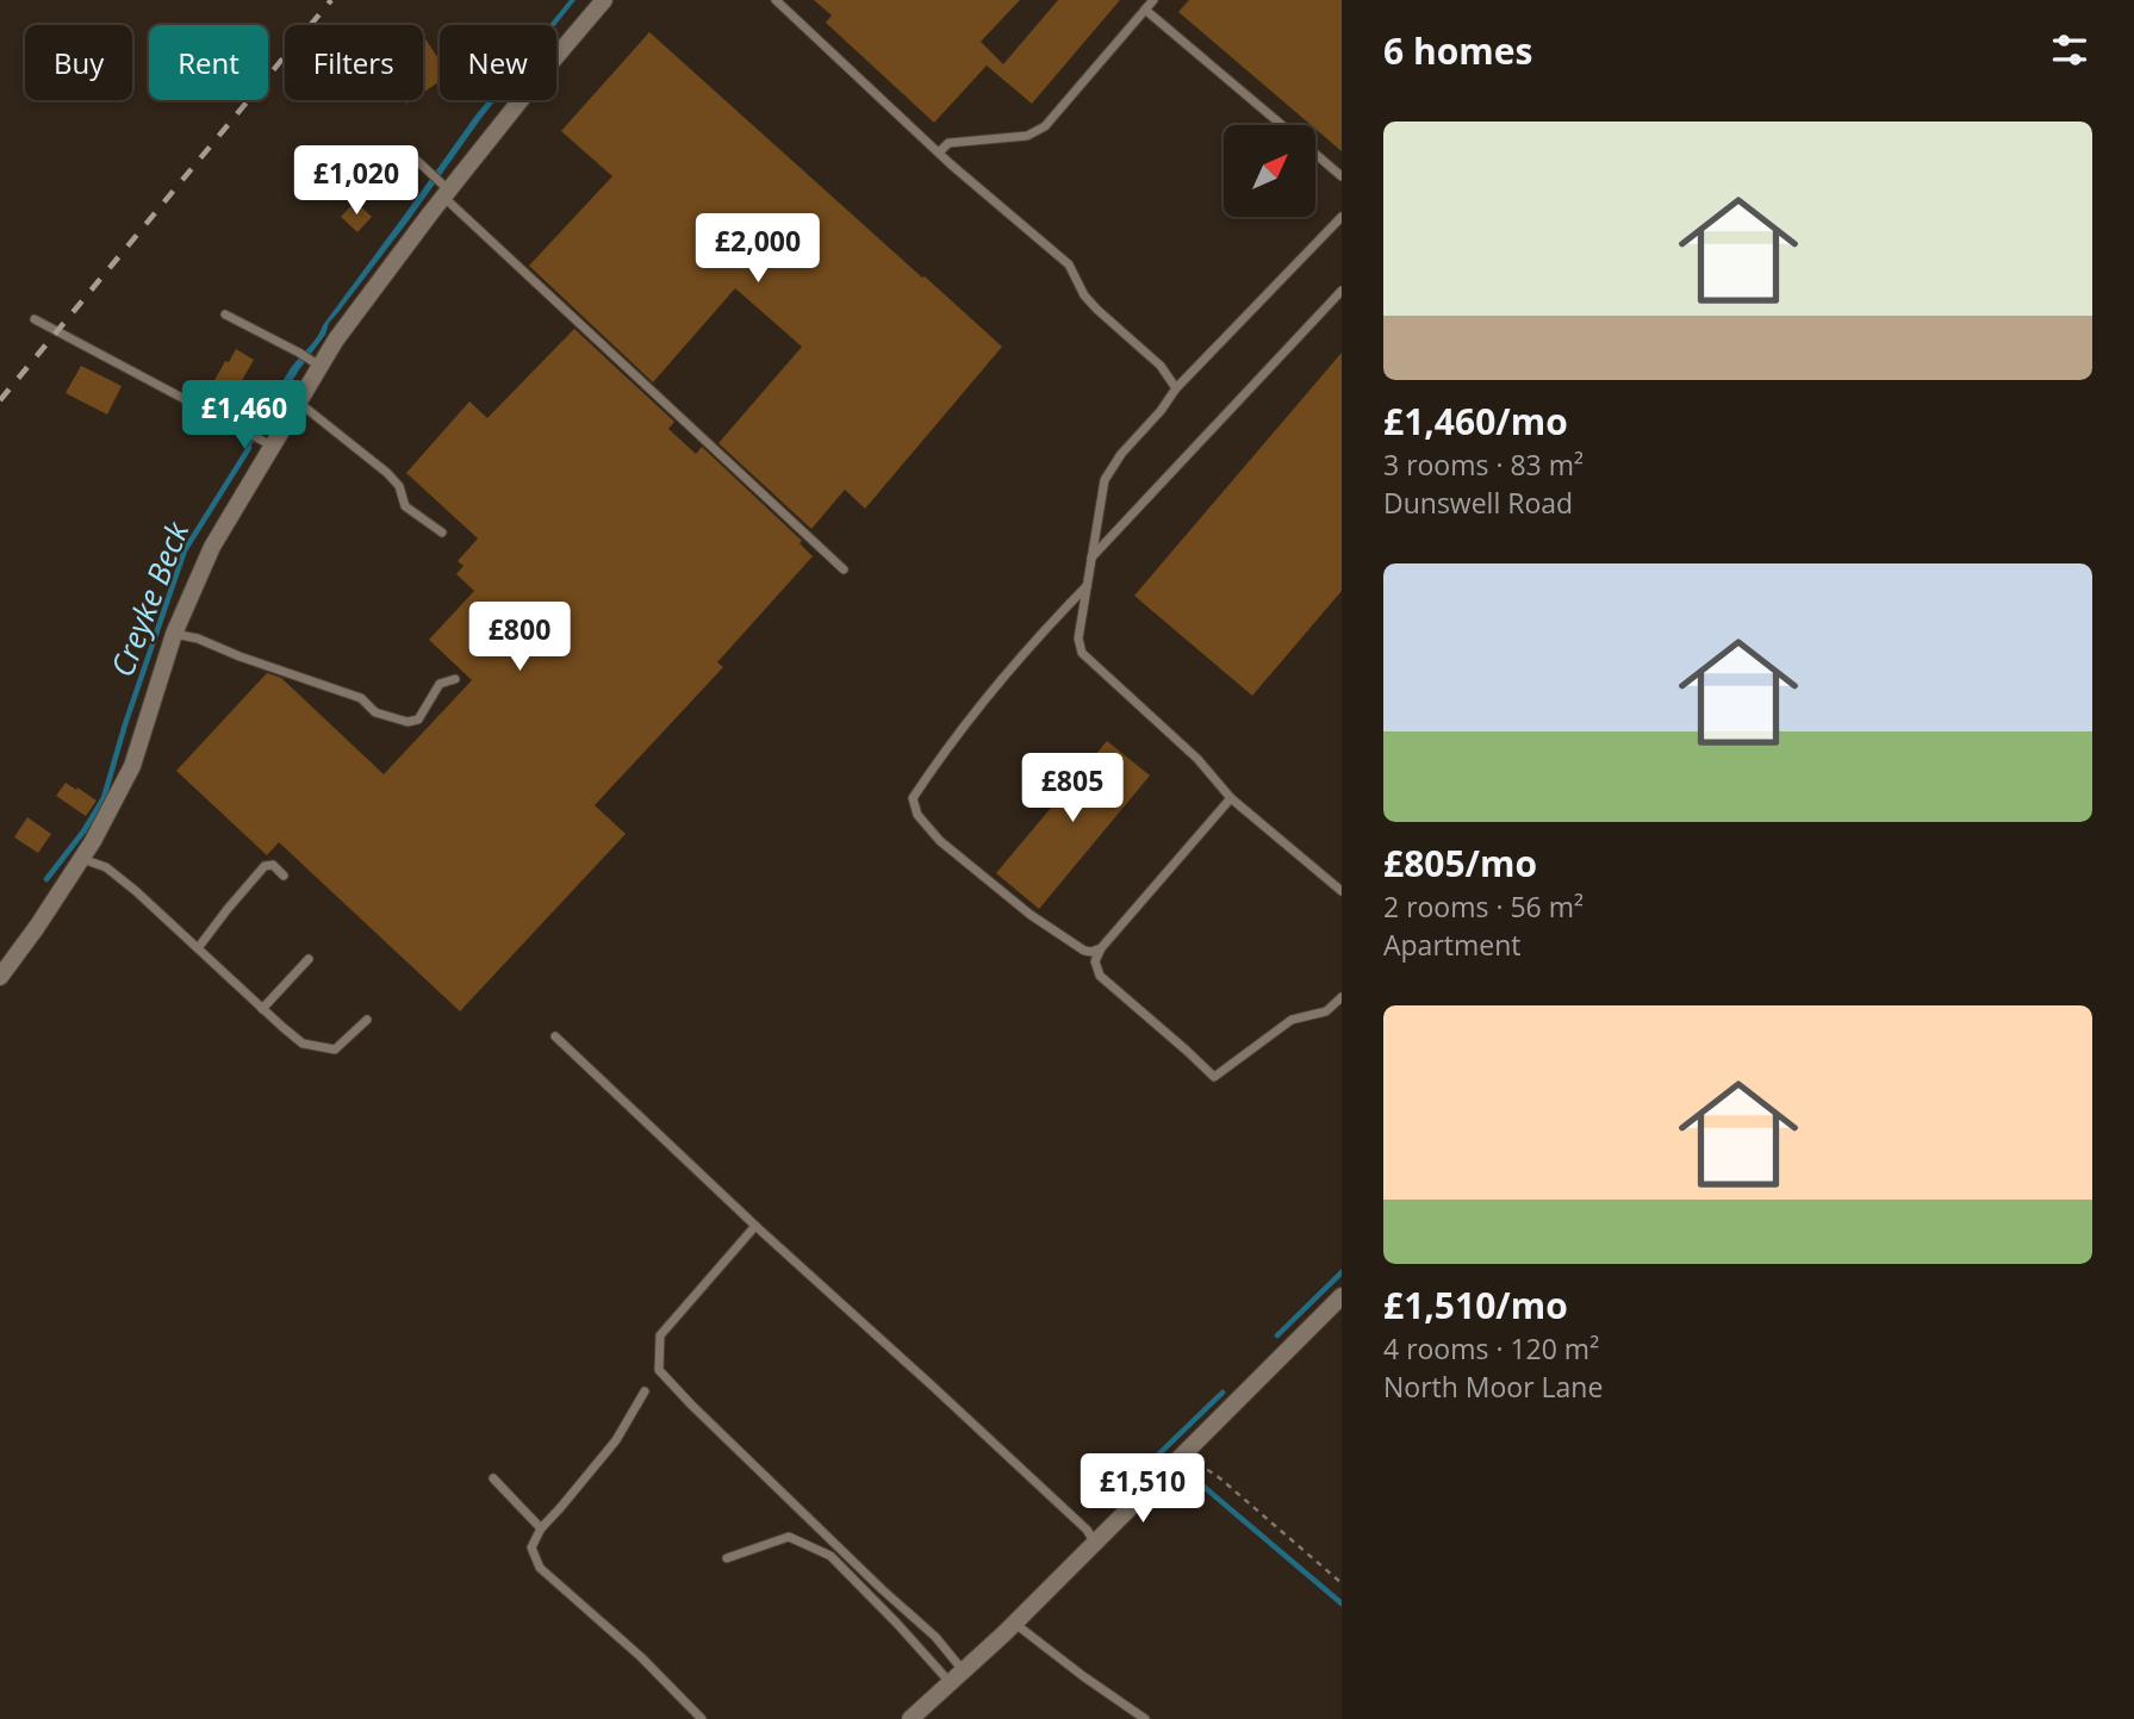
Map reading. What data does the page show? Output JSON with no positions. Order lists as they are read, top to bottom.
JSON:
{
  "water": ["Creyke Beck"],
  "north": "top right",
  "page": {
    "heading": "6 homes",
    "chip": [
      "Buy",
      "Rent",
      "Filters",
      "New"
    ],
    "list": [
      {
        "name": "£1,460/mo",
        "note": "3 rooms · 83 m² · Dunswell Road"
      },
      {
        "name": "£805/mo",
        "note": "2 rooms · 56 m² · Apartment"
      },
      {
        "name": "£1,510/mo",
        "note": "4 rooms · 120 m² · North Moor Lane"
      }
    ],
    "price": [
      "£1,020",
      "£2,000",
      "£1,460",
      "£800",
      "£805",
      "£1,510"
    ]
  }
}
